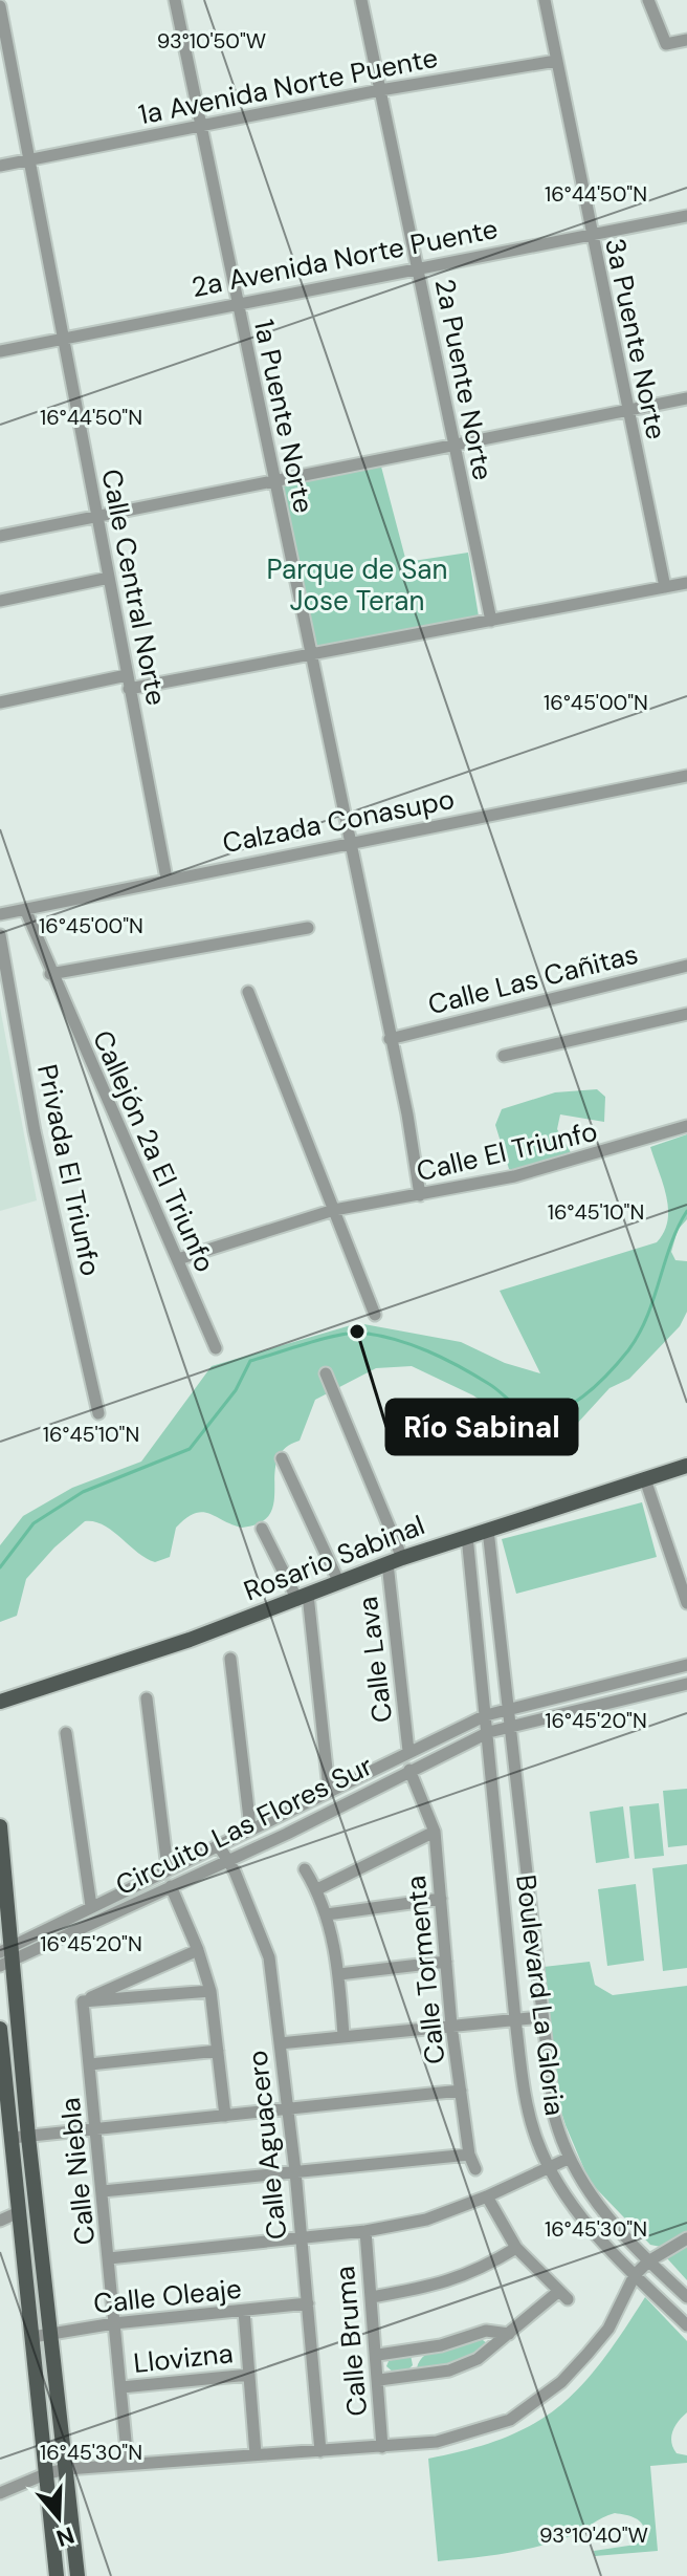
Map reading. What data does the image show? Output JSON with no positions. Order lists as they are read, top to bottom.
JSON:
{
  "streets": {
    "main road": ["Rosario Sabinal"],
    "street": [
      "1a Avenida Norte Puente",
      "2a Avenida Norte Puente",
      "3a Puente Norte",
      "2a Puente Norte",
      "1a Puente Norte",
      "Calle Central Norte",
      "Calzada Conasupo",
      "Calle Las Cañitas",
      "Callejón 2a El Triunfo",
      "Calle El Triunfo",
      "Privada El Triunfo",
      "Calle Lava",
      "Circuito Las Flores Sur",
      "Calle Tormenta",
      "Boulevard La Gloria",
      "Calle Aguacero",
      "Calle Niebla",
      "Calle Oleaje",
      "Calle Bruma",
      "Llovizna"
    ]
  },
  "crossings": [
    ["1a Avenida Norte Puente", "3a Puente Norte"],
    ["1a Avenida Norte Puente", "2a Puente Norte"],
    ["1a Avenida Norte Puente", "1a Puente Norte"],
    ["1a Avenida Norte Puente", "Calle Central Norte"],
    ["2a Avenida Norte Puente", "3a Puente Norte"],
    ["2a Avenida Norte Puente", "2a Puente Norte"],
    ["2a Avenida Norte Puente", "1a Puente Norte"],
    ["2a Avenida Norte Puente", "Calle Central Norte"],
    ["1a Puente Norte", "Calzada Conasupo"],
    ["1a Puente Norte", "Calle Las Cañitas"],
    ["1a Puente Norte", "Calle El Triunfo"],
    ["Calle Central Norte", "Calzada Conasupo"],
    ["Calzada Conasupo", "Callejón 2a El Triunfo"],
    ["Callejón 2a El Triunfo", "Calle El Triunfo"],
    ["Rosario Sabinal", "Calle Lava"],
    ["Rosario Sabinal", "Boulevard La Gloria"],
    ["Circuito Las Flores Sur", "Calle Tormenta"],
    ["Circuito Las Flores Sur", "Boulevard La Gloria"],
    ["Circuito Las Flores Sur", "Calle Aguacero"],
    ["Calle Aguacero", "Calle Oleaje"],
    ["Calle Niebla", "Calle Oleaje"],
    ["Calle Niebla", "Llovizna"]
  ],
  "parks": ["Parque de San Jose Teran"],
  "places": ["Río Sabinal"],
  "north": "bottom",
  "coordinates": [
    "93°10'50\"W",
    "16°44'50\"N",
    "16°45'00\"N",
    "16°45'10\"N",
    "16°45'20\"N",
    "16°45'30\"N",
    "93°10'40\"W"
  ]
}
